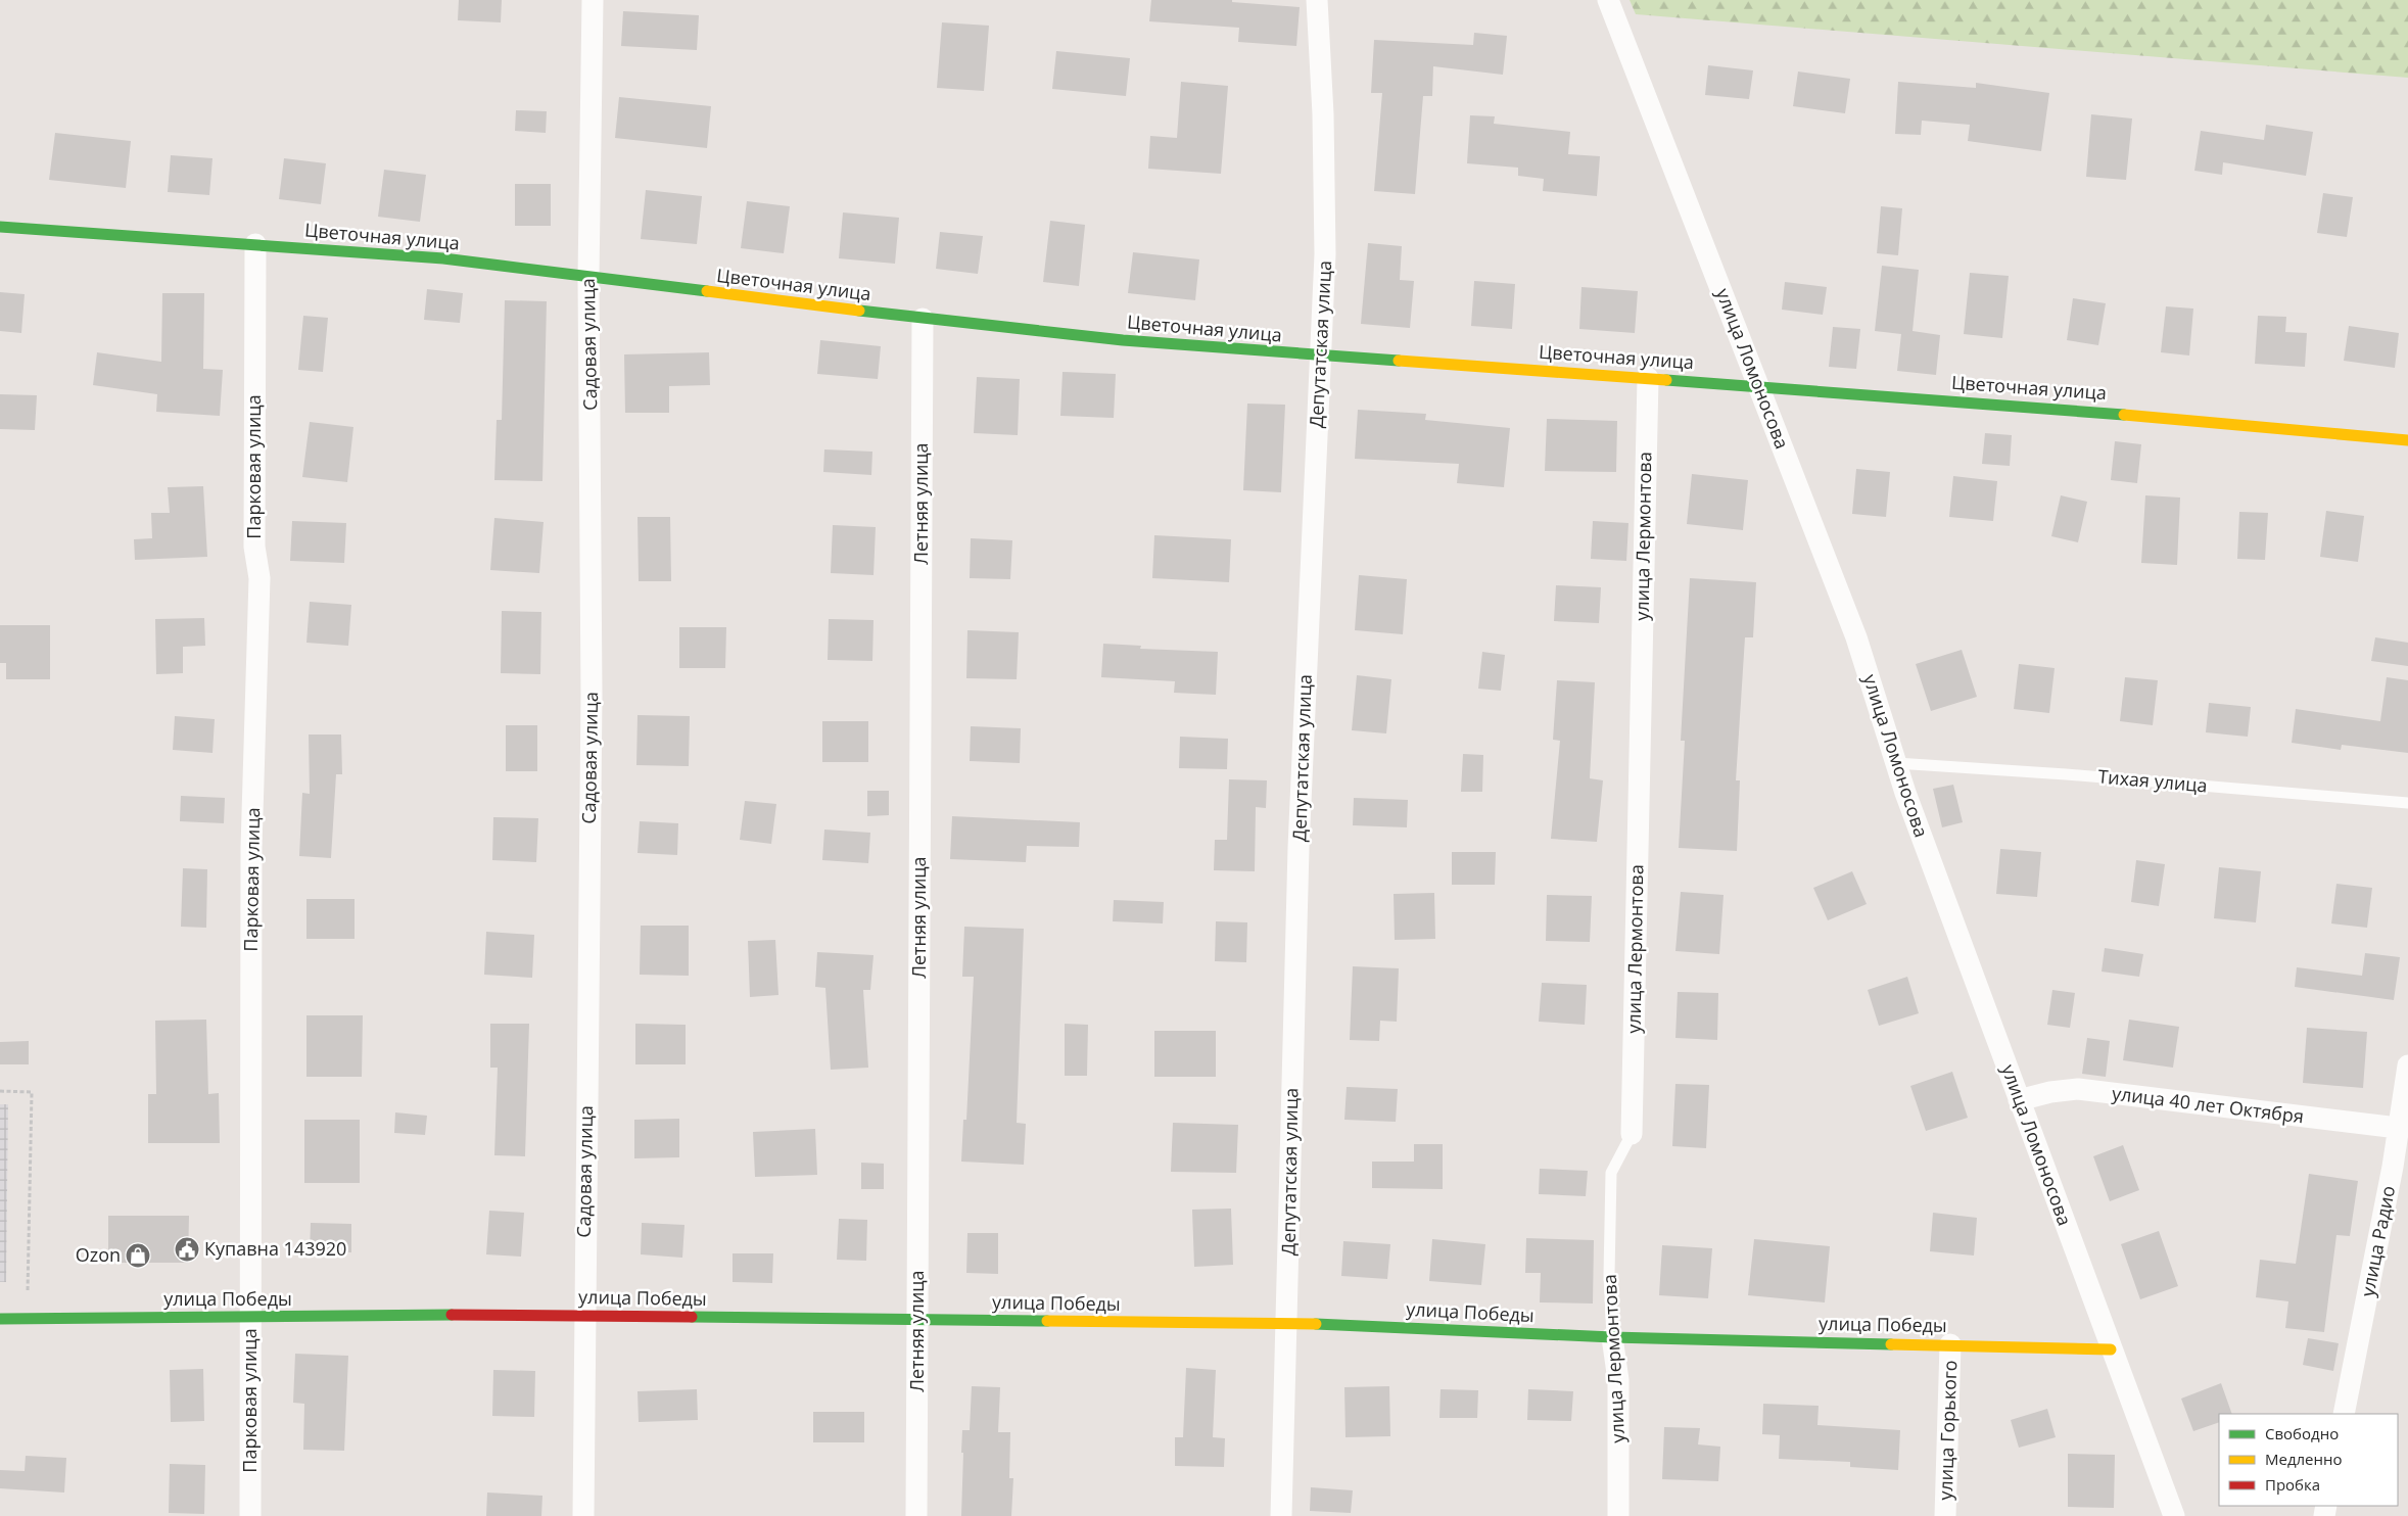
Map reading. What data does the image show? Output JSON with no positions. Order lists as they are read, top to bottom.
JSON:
{
  "streets": {
    "street": [
      "Цветочная улица",
      "Садовая улица",
      "Депутатская улица",
      "улица Ломоносова",
      "Парковая улица",
      "Летняя улица",
      "улица Лермонтова",
      "улица 40 лет Октября",
      "улица Радио",
      "улица Победы",
      "улица Горького"
    ],
    "lane": ["Тихая улица"]
  },
  "crossings": [
    ["Цветочная улица", "Садовая улица"],
    ["Цветочная улица", "Депутатская улица"],
    ["Цветочная улица", "улица Ломоносова"],
    ["Цветочная улица", "Парковая улица"],
    ["Цветочная улица", "Летняя улица"],
    ["Цветочная улица", "улица Лермонтова"],
    ["Садовая улица", "улица Победы"],
    ["Депутатская улица", "улица Победы"],
    ["улица Ломоносова", "Тихая улица"],
    ["улица Ломоносова", "улица 40 лет Октября"],
    ["улица Ломоносова", "улица Победы"],
    ["Парковая улица", "улица Победы"],
    ["Летняя улица", "улица Победы"],
    ["улица Лермонтова", "улица Победы"],
    ["улица 40 лет Октября", "улица Радио"],
    ["улица Победы", "улица Горького"]
  ],
  "places": {
    "public building": ["Купавна 143920"],
    "shop": ["Ozon"]
  },
  "legend": ["Свободно", "Медленно", "Пробка"]
}
